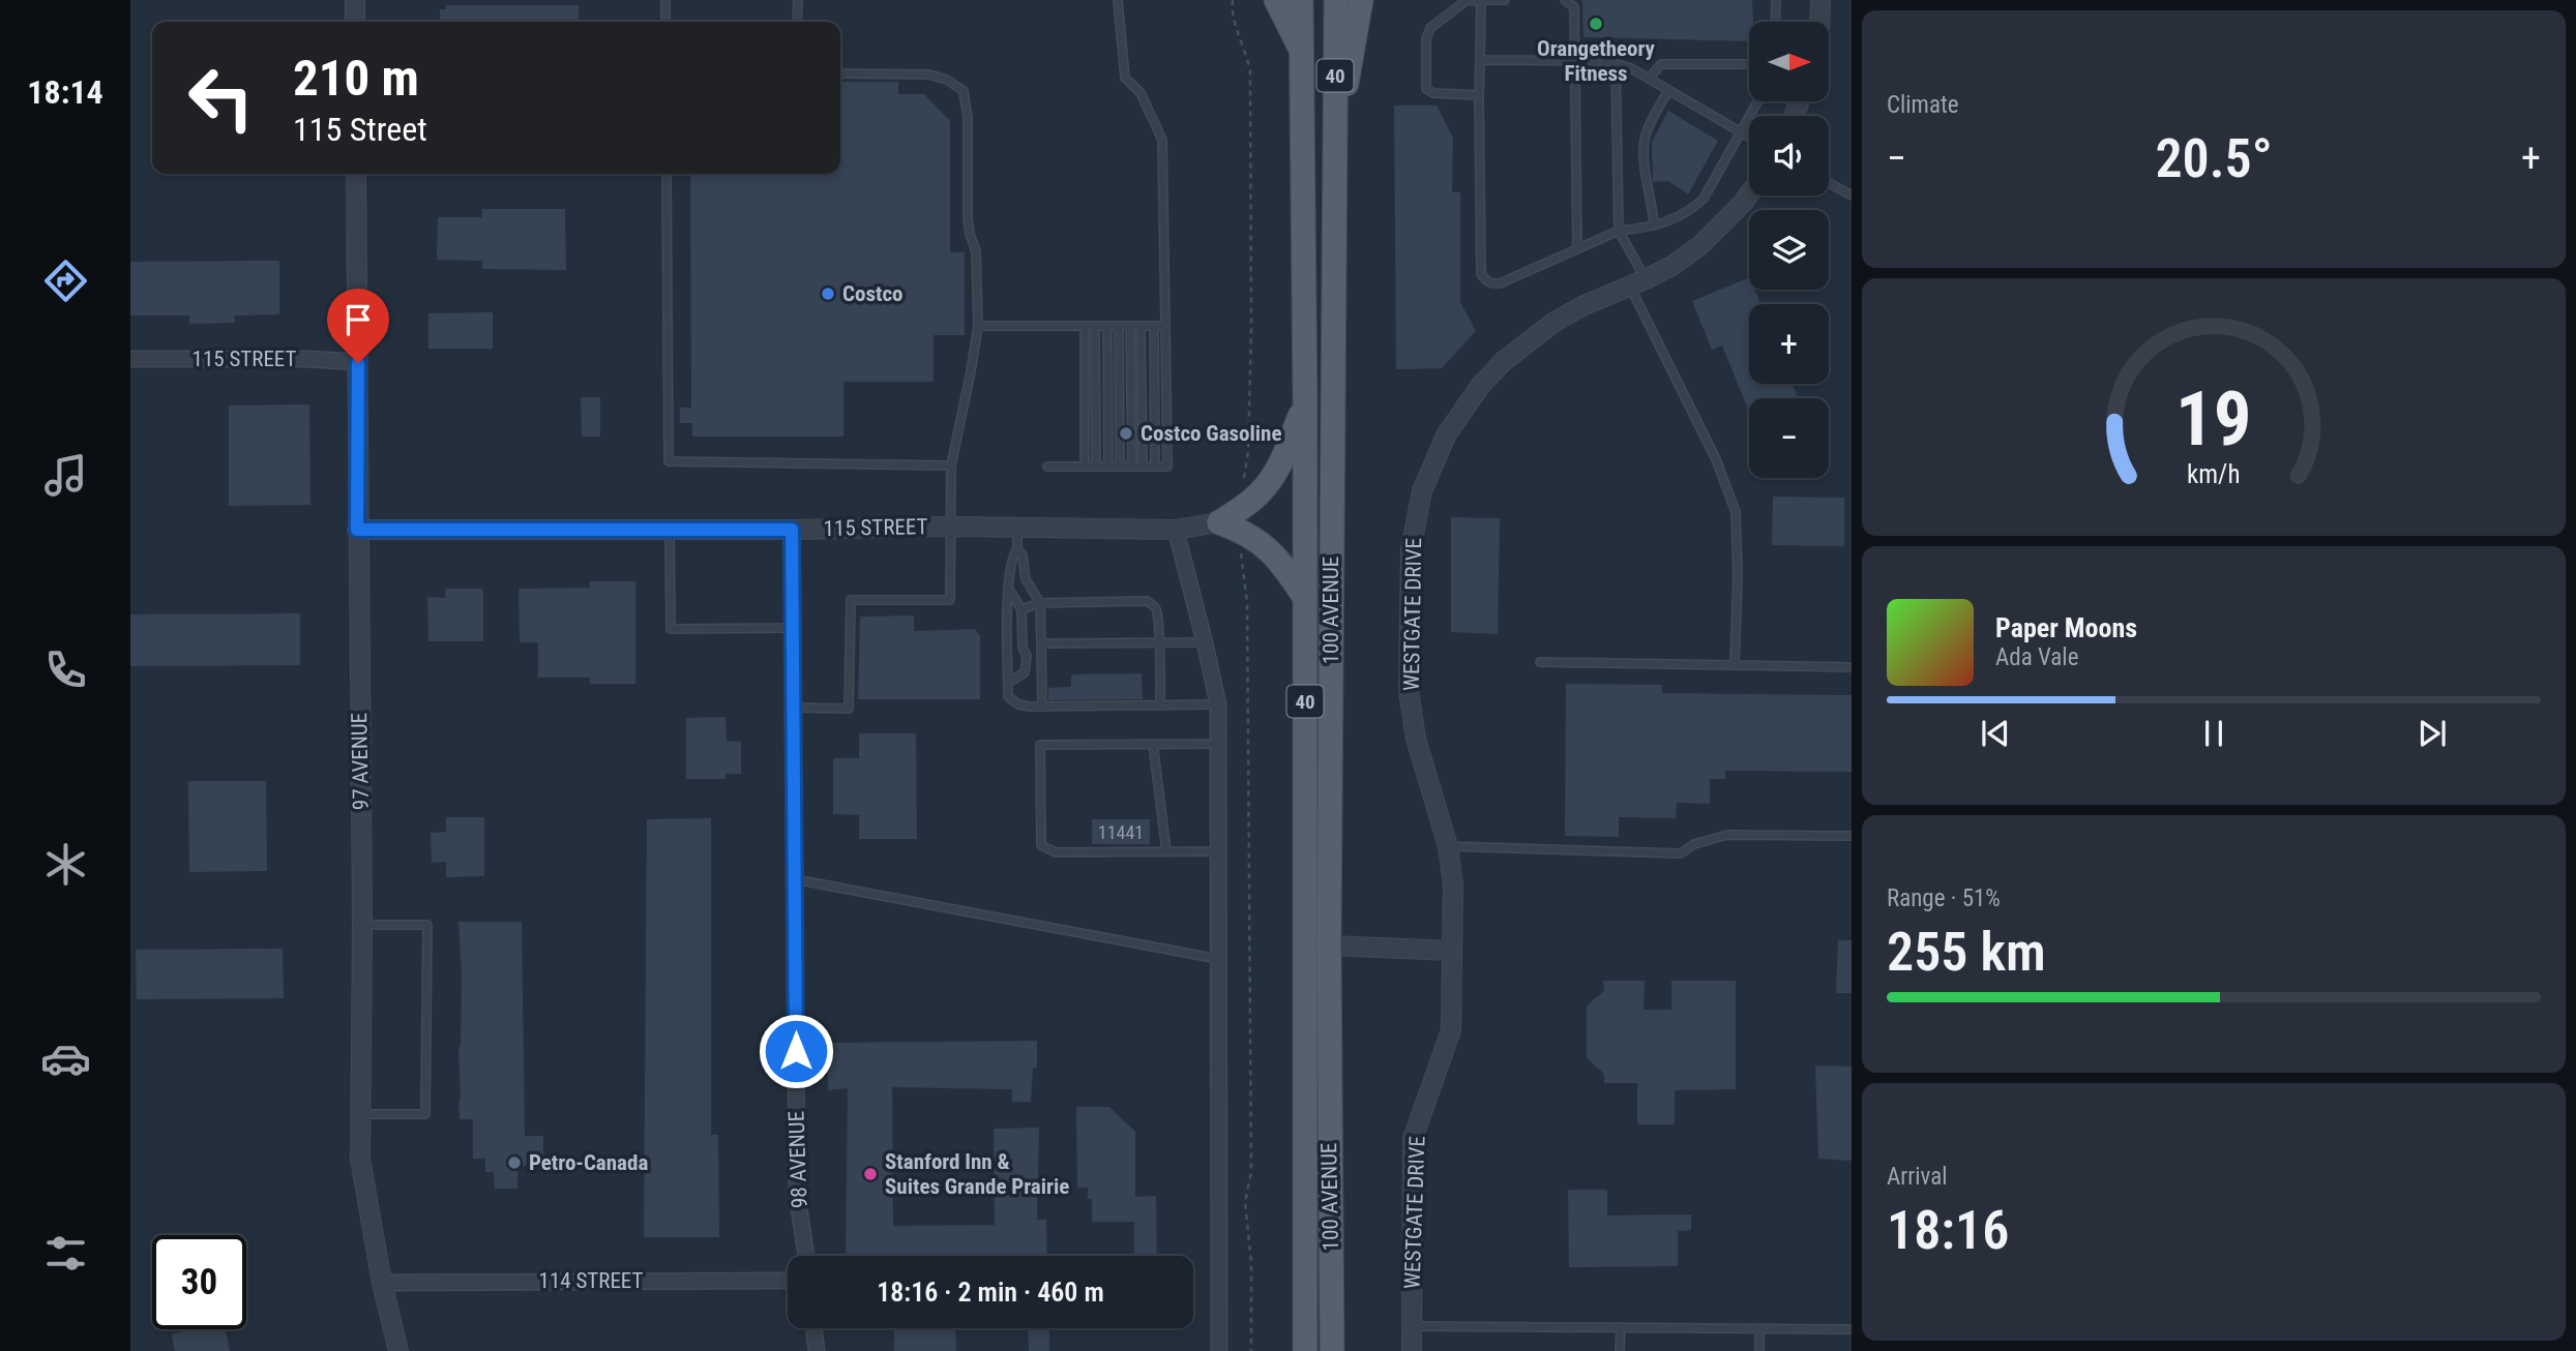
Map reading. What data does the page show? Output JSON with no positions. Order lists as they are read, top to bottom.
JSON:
{
  "streets": {
    "main road": ["40", "100 AVENUE"],
    "street": [
      "115 STREET",
      "WESTGATE DRIVE",
      "97 AVENUE",
      "98 AVENUE",
      "114 STREET"
    ]
  },
  "crossings": [
    ["115 STREET", "97 AVENUE"],
    ["115 STREET", "98 AVENUE"],
    ["97 AVENUE", "114 STREET"]
  ],
  "places": [
    "Orangetheory Fitness",
    "Costco",
    "Costco Gasoline",
    "Petro-Canada",
    "Stanford Inn & Suites Grande Prairie"
  ],
  "house_numbers": ["11441"],
  "north": "right",
  "page": {
    "tabs": "18:14",
    "tile": [
      "Climate",
      ["Range · 51%", "255 km"],
      ["Arrival", "18:16"]
    ],
    "map_buttons": ["+", "−"],
    "turn": ["210 m", "115 Street"],
    "heat": ["−", "20.5°", "+"],
    "song": ["Paper Moons", "Ada Vale"],
    "limit": "30",
    "trip": "18:16 · 2 min · 460 m",
    "gauge": ["19", "km/h"]
  }
}
